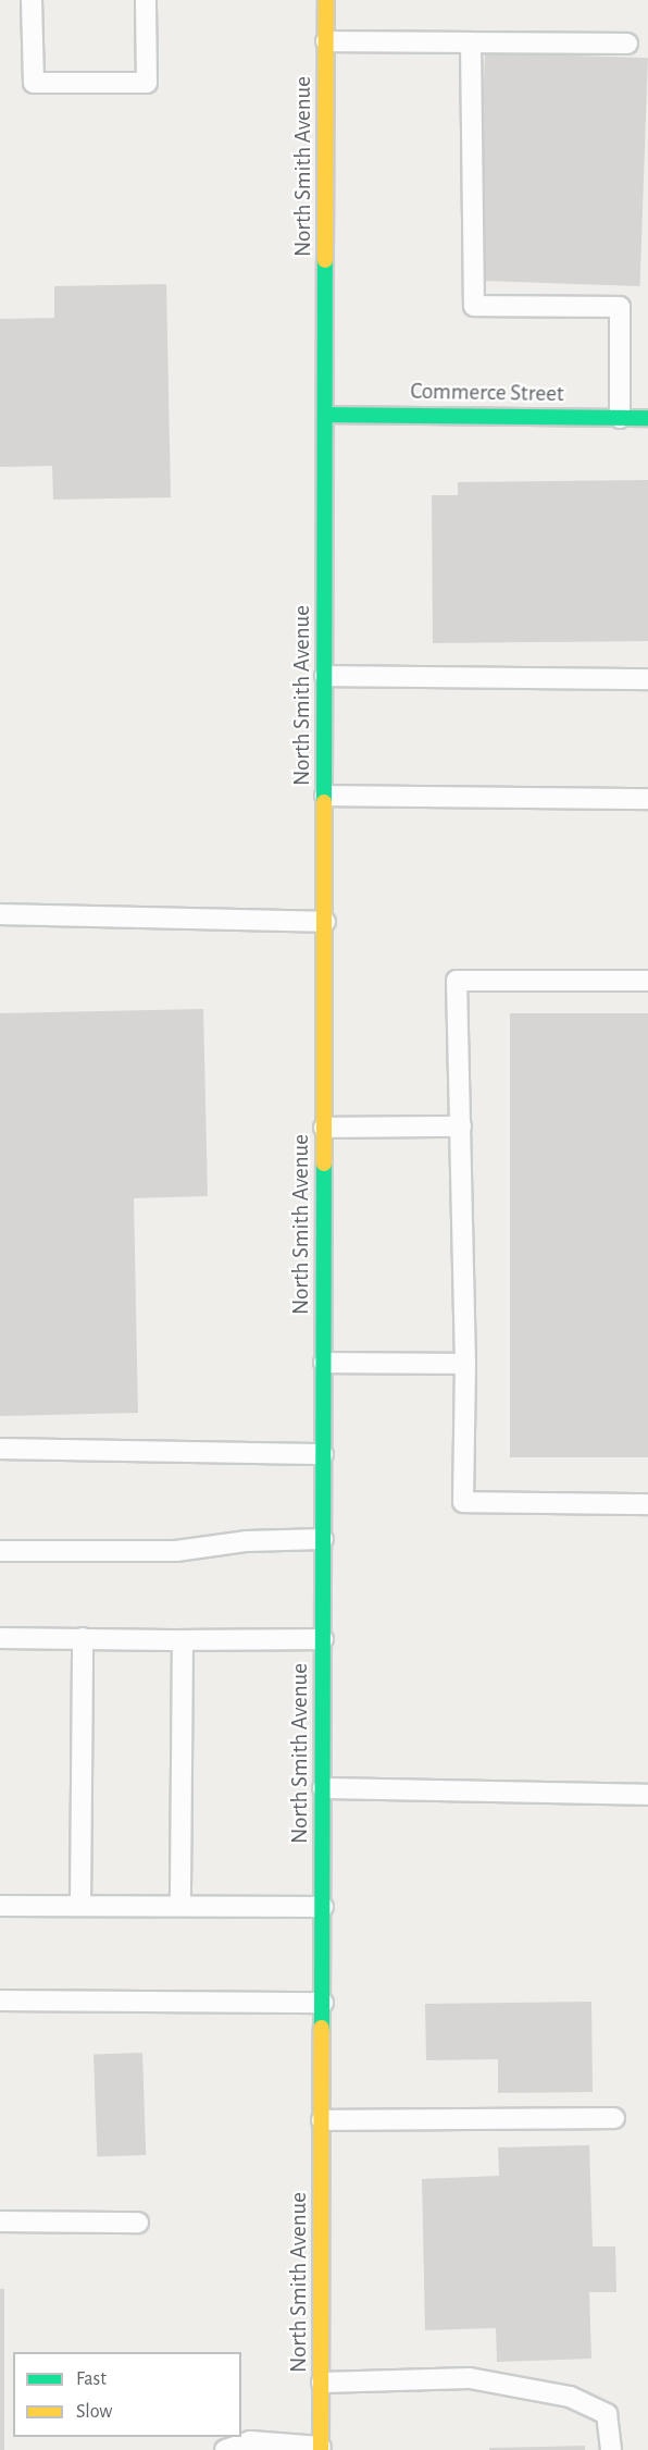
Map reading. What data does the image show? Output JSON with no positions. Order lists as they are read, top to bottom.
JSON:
{
  "streets": {
    "main road": ["North Smith Avenue", "Commerce Street"]
  },
  "crossings": [
    ["North Smith Avenue", "Commerce Street"]
  ],
  "legend": ["Fast", "Slow"]
}
